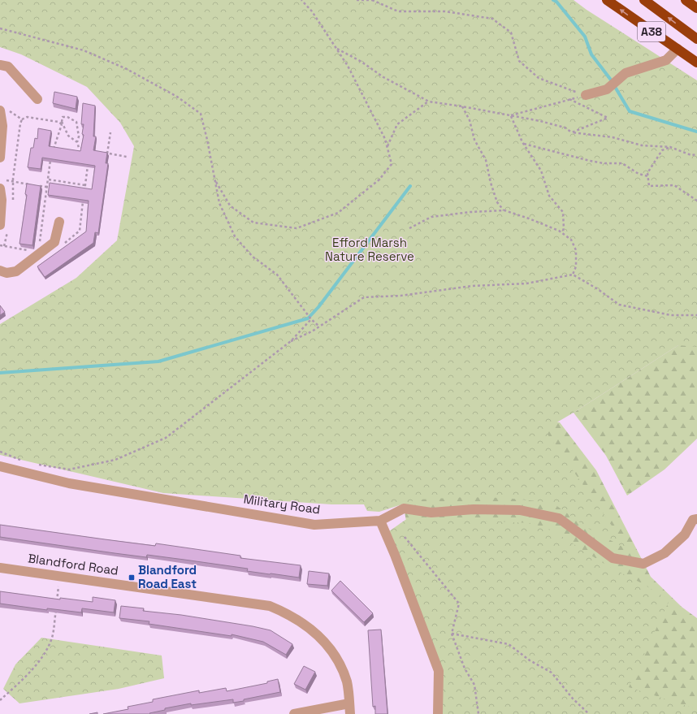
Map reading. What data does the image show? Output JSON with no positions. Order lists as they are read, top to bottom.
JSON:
{
  "streets": {
    "highway": ["A38"],
    "street": ["Military Road", "Blandford Road"]
  },
  "parks": ["Efford Marsh Nature Reserve"],
  "places": {
    "transit": ["Blandford Road East"]
  }
}
